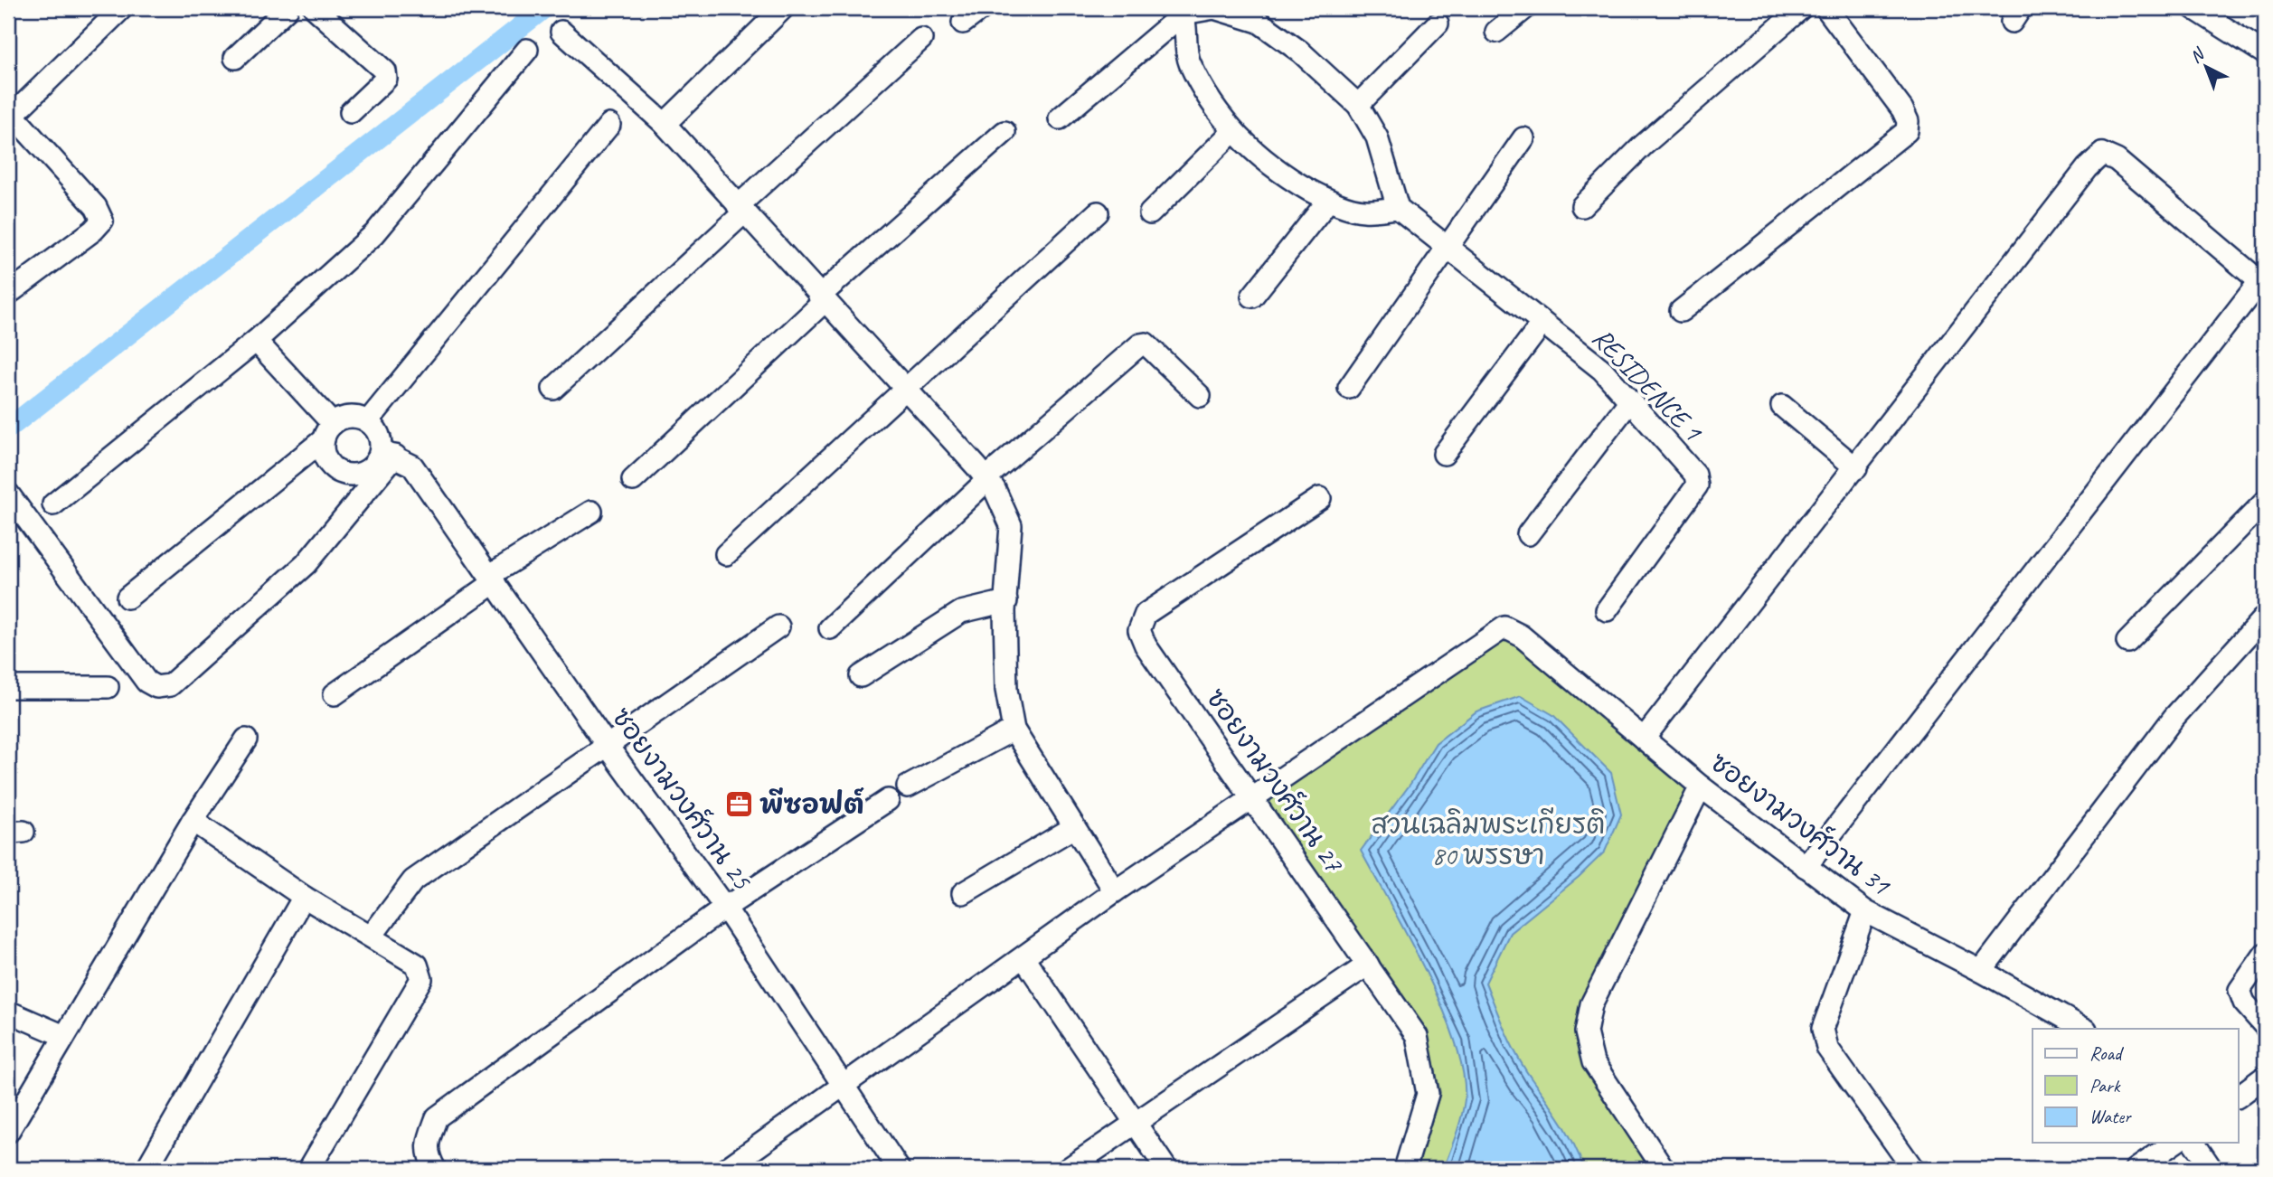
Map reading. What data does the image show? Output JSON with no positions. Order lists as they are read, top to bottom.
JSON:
{
  "streets": {
    "street": [
      "RESIDENCE 1",
      "ซอยงามวงศ์วาน 27",
      "ซอยงามวงศ์วาน 25",
      "ซอยงามวงศ์วาน 31"
    ]
  },
  "crossings": [
    ["ซอยงามวงศ์วาน 27", "ซอยงามวงศ์วาน 31"]
  ],
  "parks": ["สวนเฉลิมพระเกียรติ 80 พรรษา"],
  "places": {
    "office": ["พีซอฟต์"]
  },
  "legend": ["Road", "Park", "Water"],
  "north": "top left"
}
